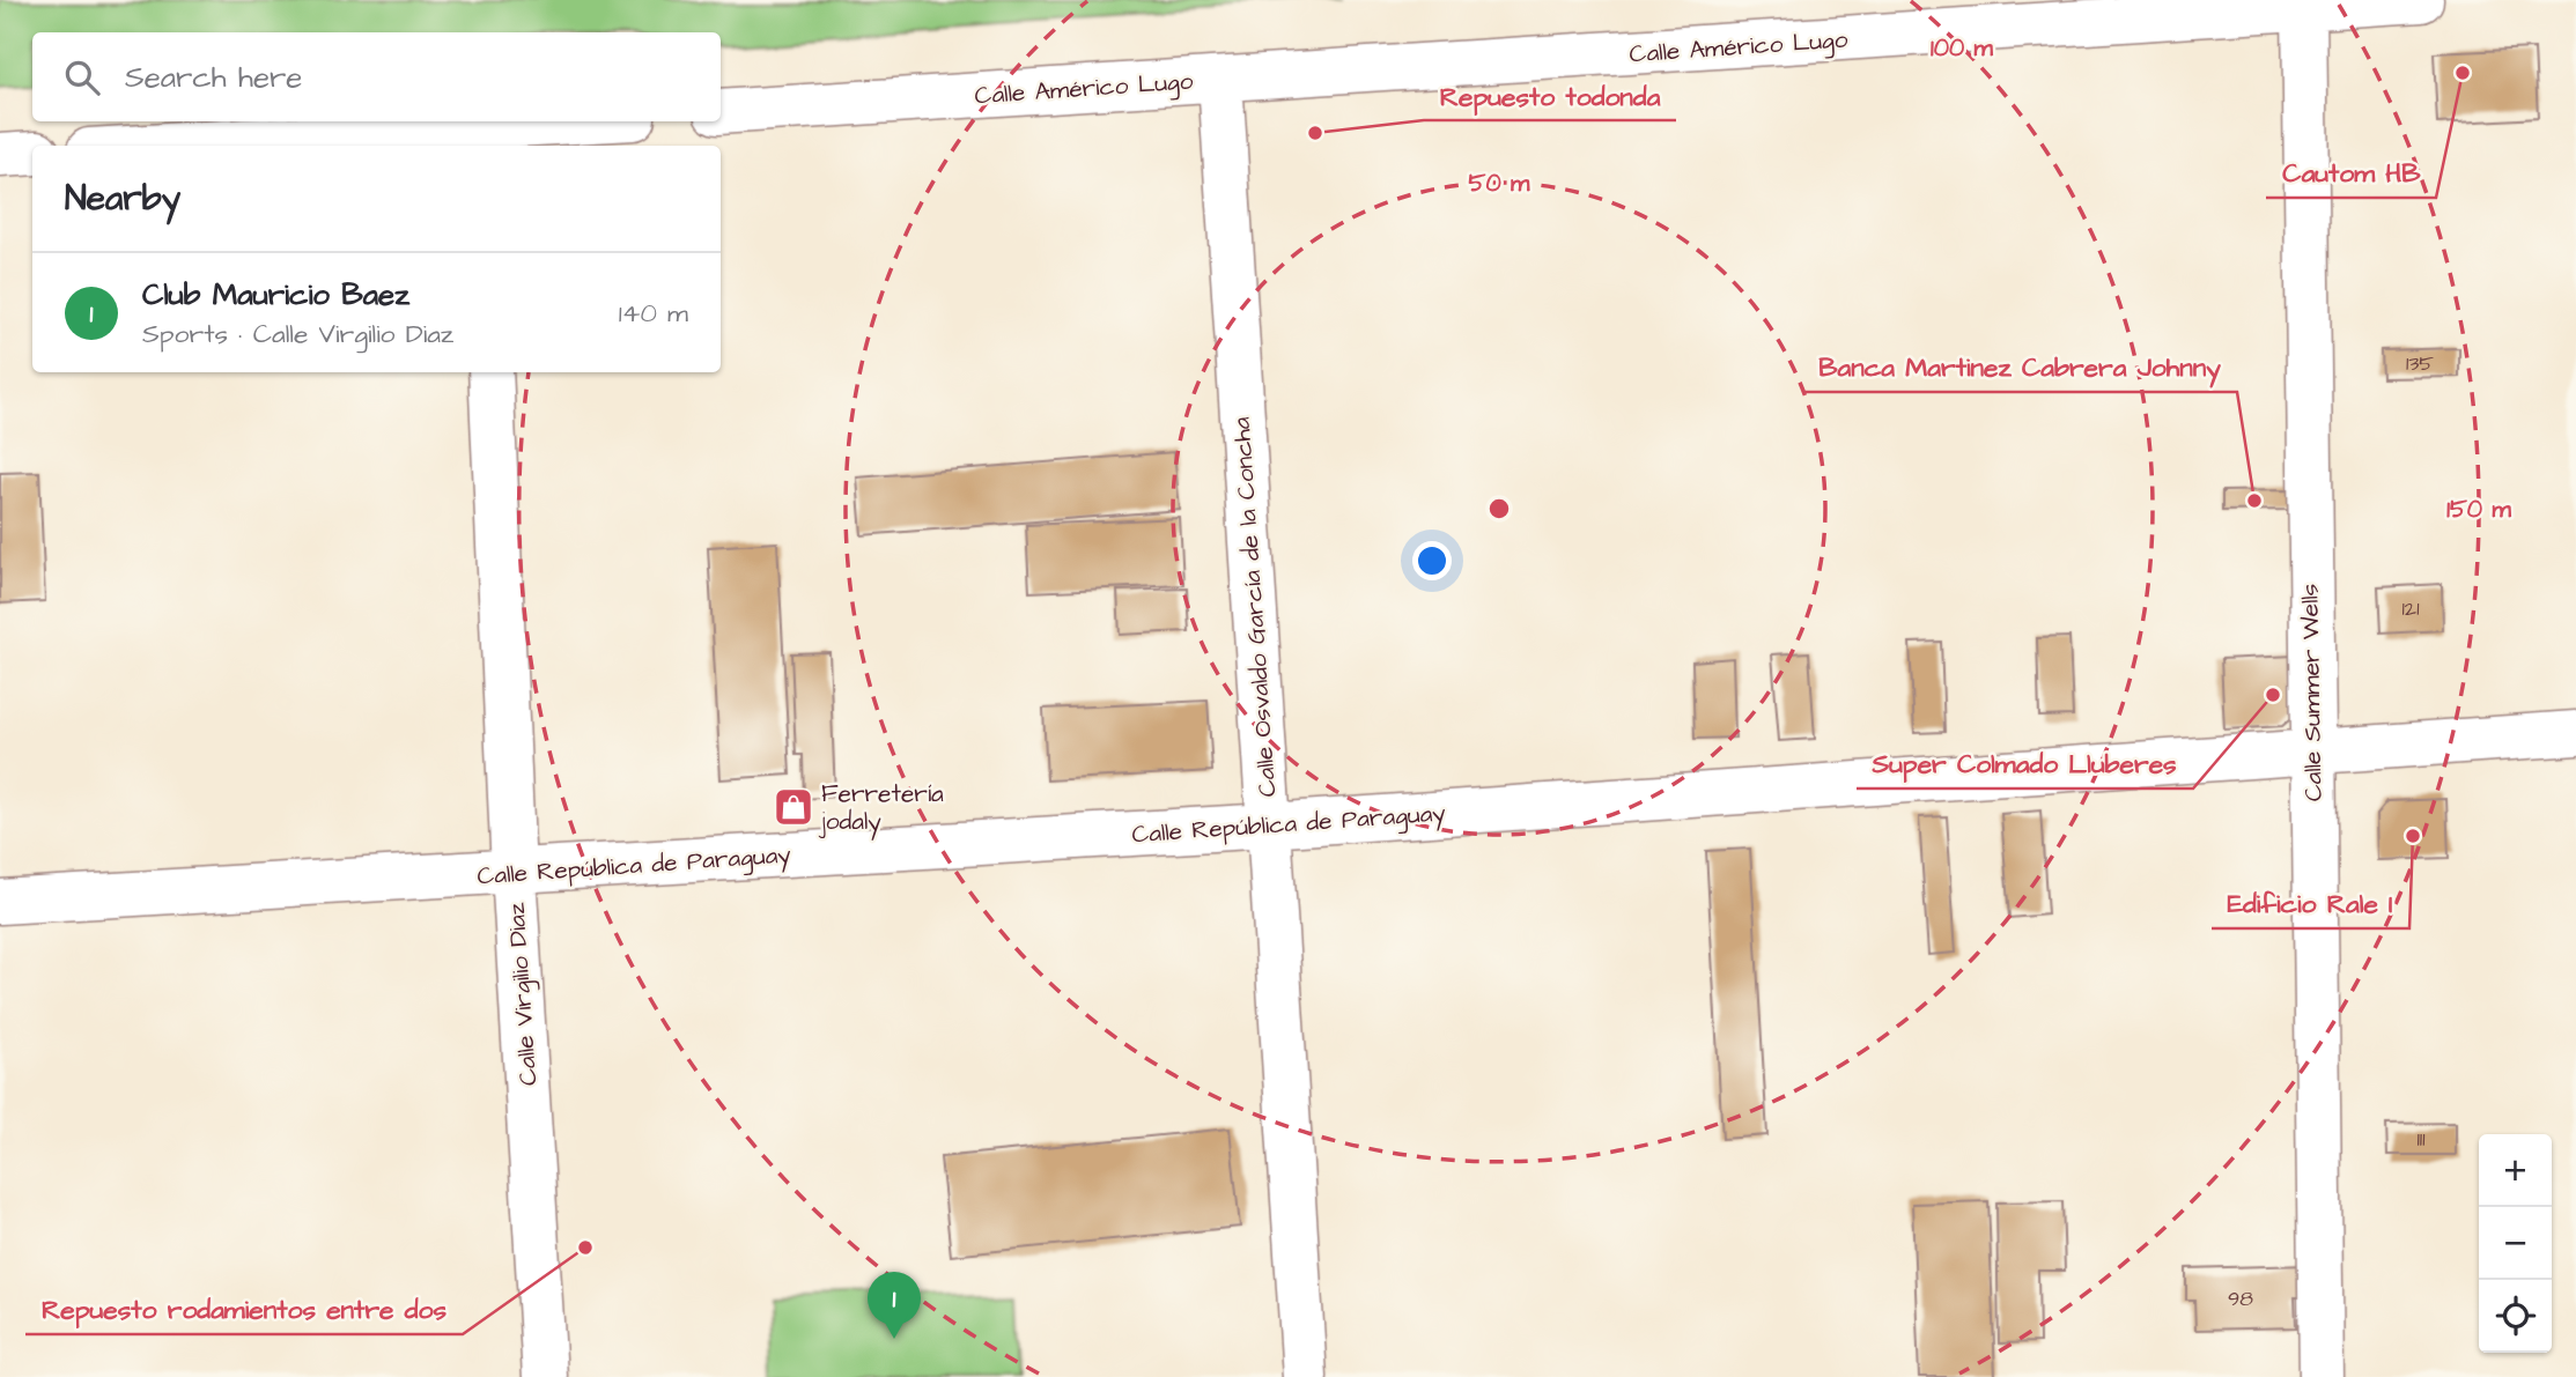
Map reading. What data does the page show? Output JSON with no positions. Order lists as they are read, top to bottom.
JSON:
{
  "streets": {
    "street": [
      "Calle Américo Lugo",
      "Calle Osvaldo García de la Concha",
      "Calle Summer Wells",
      "Calle República de Paraguay",
      "Calle Virgilio Diaz"
    ]
  },
  "crossings": [
    ["Calle Américo Lugo", "Calle Osvaldo García de la Concha"],
    ["Calle Américo Lugo", "Calle Summer Wells"],
    ["Calle Osvaldo García de la Concha", "Calle República de Paraguay"],
    ["Calle Summer Wells", "Calle República de Paraguay"],
    ["Calle República de Paraguay", "Calle Virgilio Diaz"]
  ],
  "places": {
    "other": [
      "Cautom HB",
      "Repuesto todonda",
      "Banca Martinez Cabrera Johnny",
      "Super Colmado Lluberes",
      "Edificio Rale I",
      "Repuesto rodamientos entre dos"
    ],
    "shop": ["Ferretería jodaly"]
  },
  "house_numbers": [
    "135",
    "121",
    "111",
    "98"
  ],
  "page": {
    "search": "Search here",
    "heading": "Nearby",
    "list": [
      {
        "mark": "1",
        "name": "Club Mauricio Baez",
        "note": "Sports · Calle Virgilio Diaz",
        "value": "140 m"
      }
    ],
    "map_buttons": ["+", "−"],
    "pins": "1"
  },
  "rings": ["100 m", "50 m", "150 m"]
}
